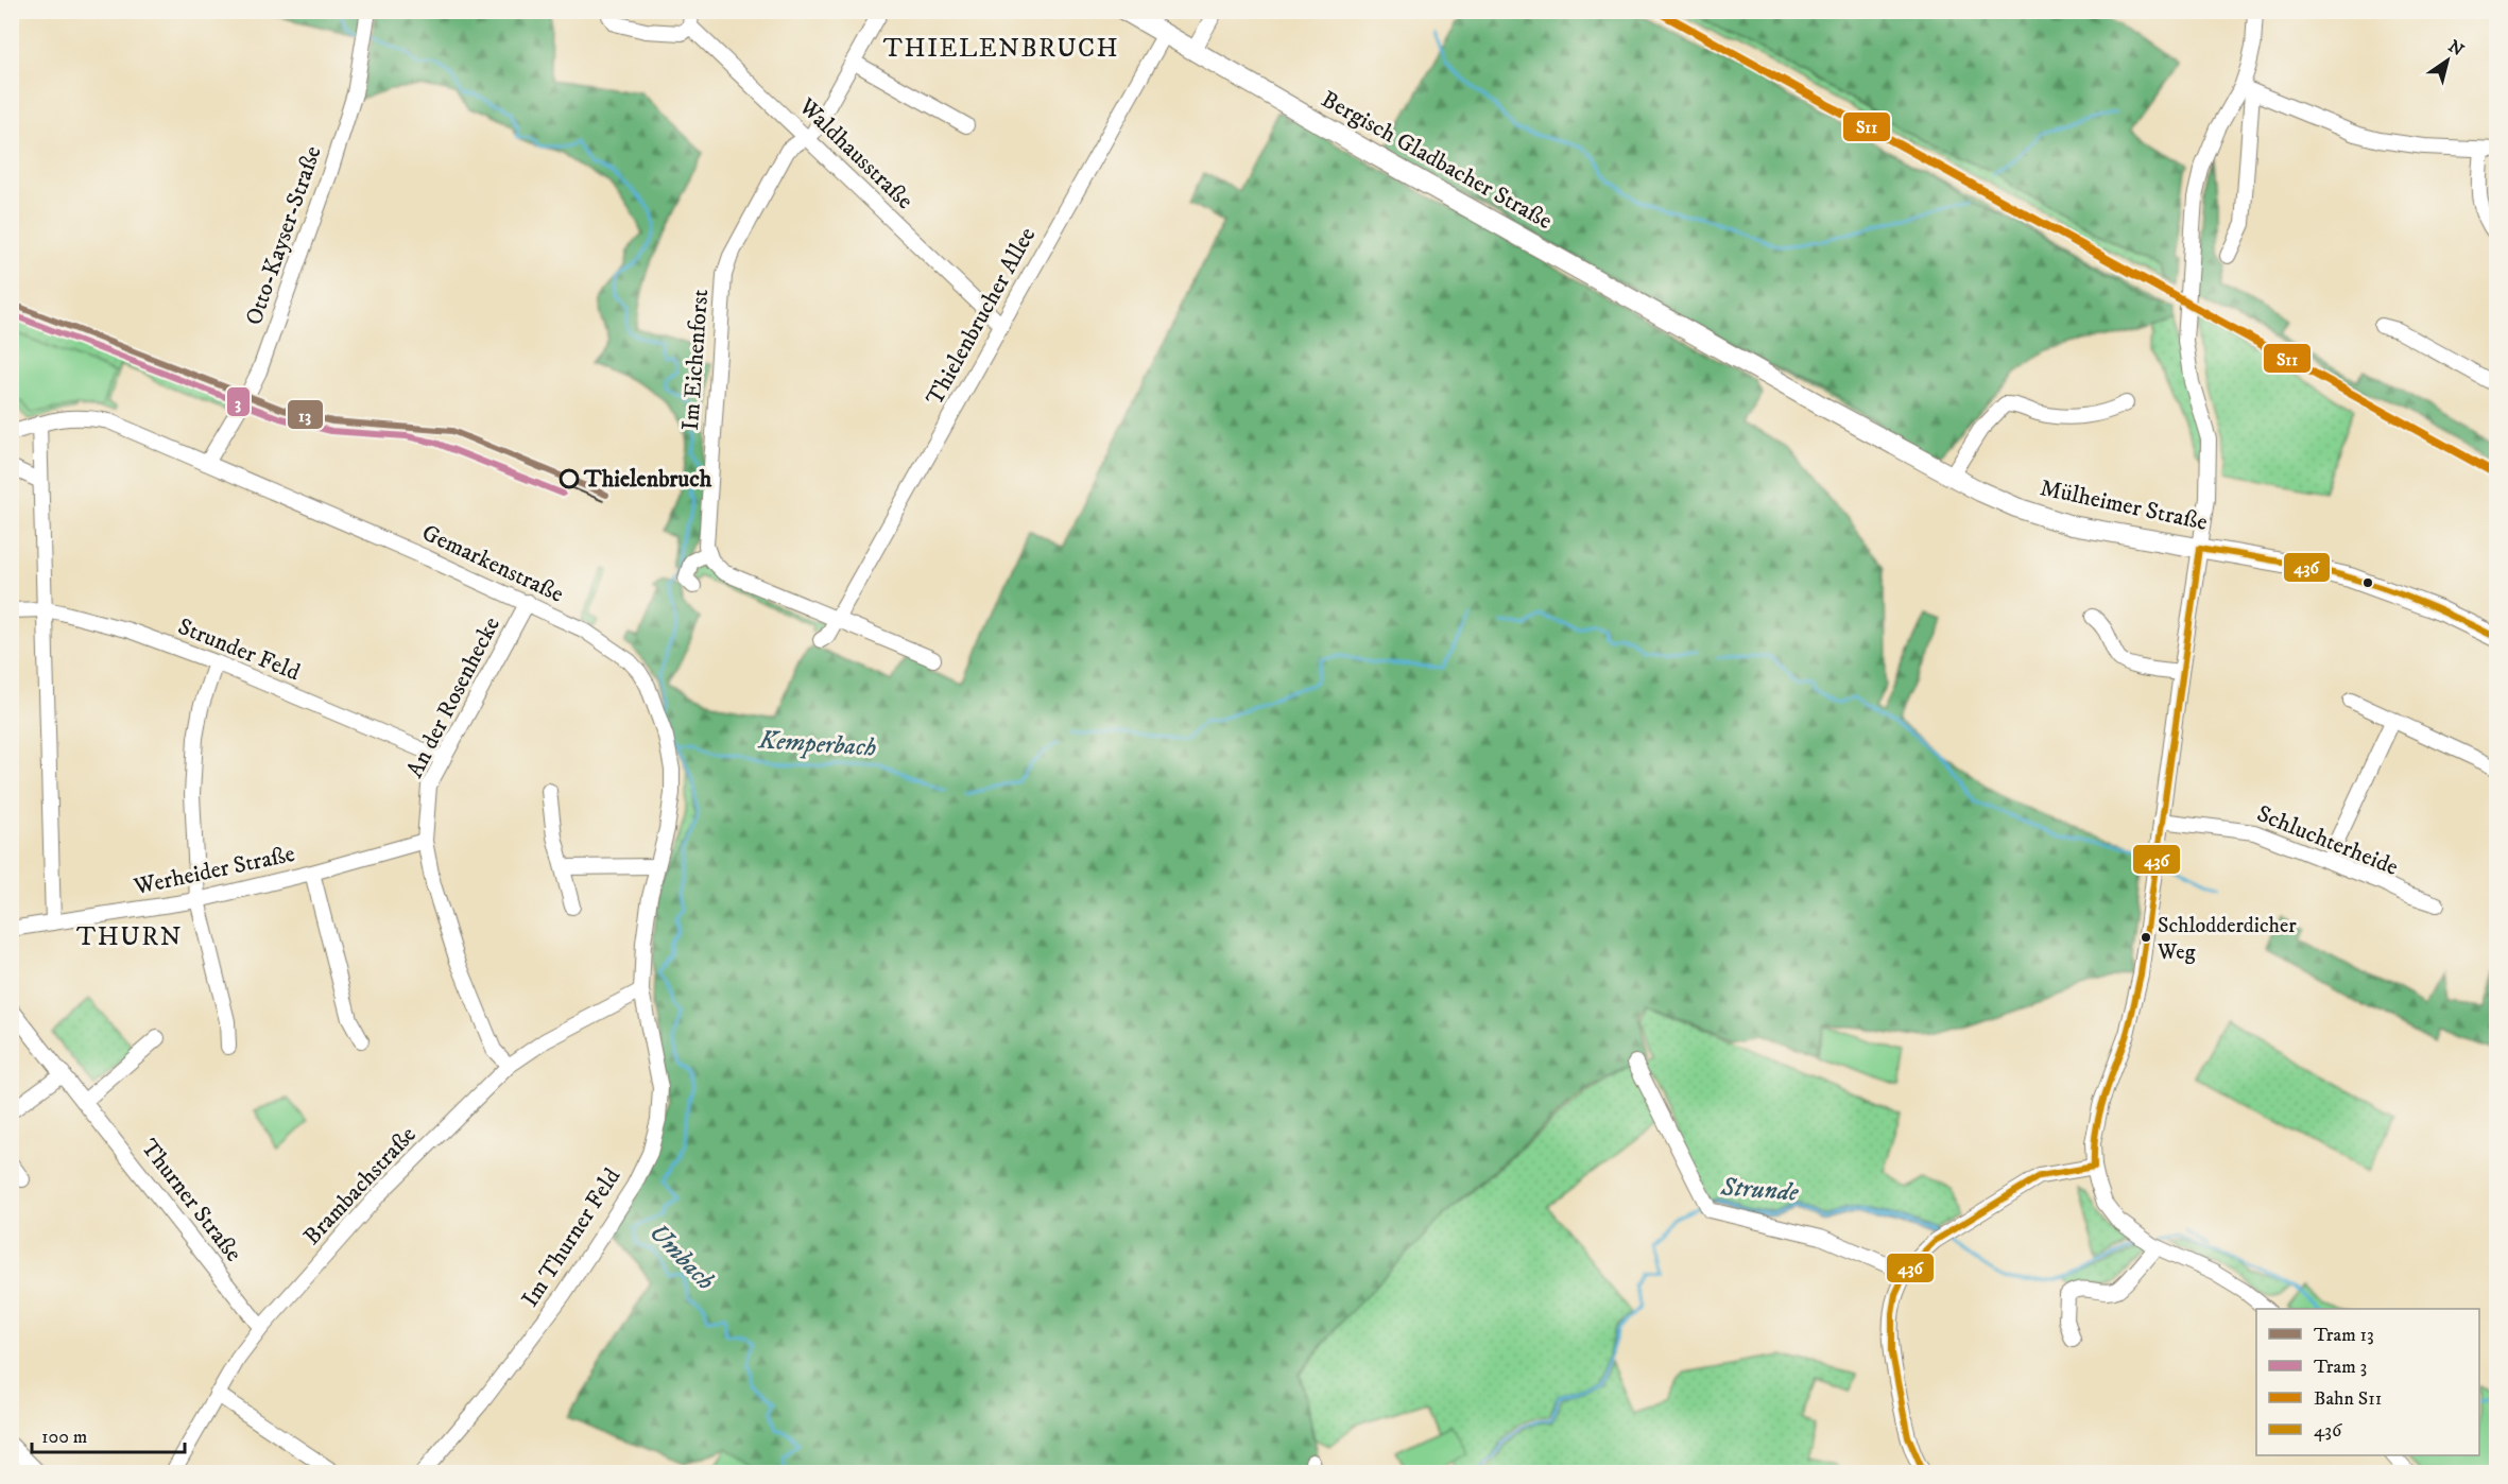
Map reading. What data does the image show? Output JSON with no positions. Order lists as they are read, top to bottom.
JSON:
{
  "streets": {
    "main road": ["Bergisch Gladbacher Straße", "Mülheimer Straße"],
    "street": [
      "Waldhausstraße",
      "Otto-Kayser-Straße",
      "Thielenbrucher Allee",
      "Im Eichenforst",
      "Gemarkenstraße",
      "Strunder Feld",
      "An der Rosenhecke",
      "Schluchterheide",
      "Werheider Straße",
      "Brambachstraße",
      "Thurner Straße",
      "Im Thurner Feld"
    ]
  },
  "crossings": [
    ["Waldhausstraße", "Thielenbrucher Allee"],
    ["Waldhausstraße", "Im Eichenforst"],
    ["Bergisch Gladbacher Straße", "Thielenbrucher Allee"],
    ["Bergisch Gladbacher Straße", "Mülheimer Straße"],
    ["Otto-Kayser-Straße", "Gemarkenstraße"],
    ["Gemarkenstraße", "An der Rosenhecke"],
    ["Gemarkenstraße", "Brambachstraße"],
    ["Gemarkenstraße", "Im Thurner Feld"],
    ["Strunder Feld", "An der Rosenhecke"],
    ["An der Rosenhecke", "Werheider Straße"],
    ["An der Rosenhecke", "Brambachstraße"],
    ["Brambachstraße", "Thurner Straße"],
    ["Brambachstraße", "Im Thurner Feld"]
  ],
  "districts": ["THIELENBRUCH", "THURN"],
  "water": ["Kemperbach", "Strunde", "Umbach"],
  "places": ["Thielenbruch", "Schlodderdicher Weg"],
  "lines": [
    "rail line S11",
    "tram line 13",
    "tram line 3",
    "transit line 436"
  ],
  "legend": [
    "Tram 13",
    "Tram 3",
    "Bahn S11",
    "436"
  ],
  "scale_bar": "100 m",
  "north": "top right"
}
